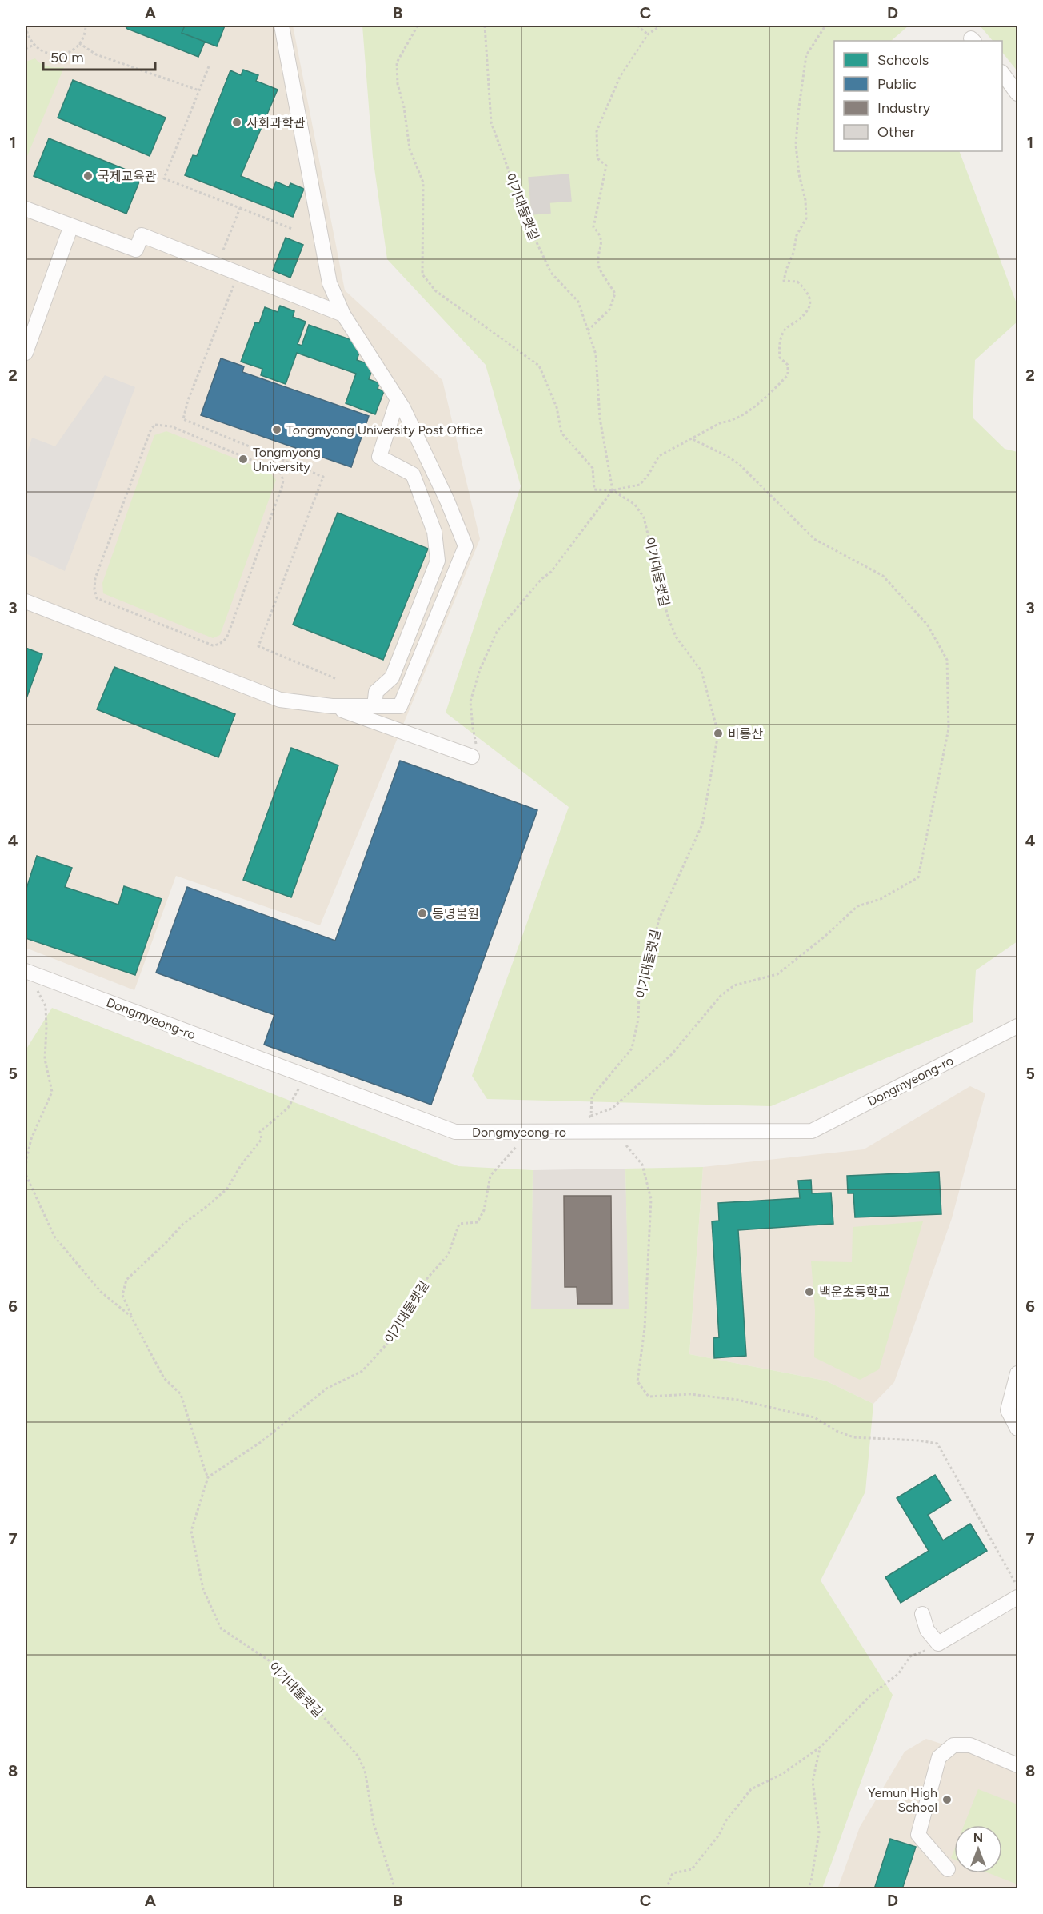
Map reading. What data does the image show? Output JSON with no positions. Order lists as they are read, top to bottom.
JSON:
{
  "streets": {
    "street": ["Dongmyeong-ro"],
    "path": ["이기대둘랫길"]
  },
  "places": [
    "사회과학관",
    "국제교육관",
    "Tongmyong University Post Office",
    "Tongmyong University",
    "비룡산",
    "동명불원",
    "백운초등학교",
    "Yemun High School"
  ],
  "legend": [
    "Schools",
    "Public",
    "Industry",
    "Other"
  ],
  "scale_bar": "50 m",
  "north": "top",
  "grid": {
    "columns": [
      "A",
      "B",
      "C",
      "D"
    ],
    "rows": [
      "1",
      "2",
      "3",
      "4",
      "5",
      "6",
      "7",
      "8"
    ]
  }
}
